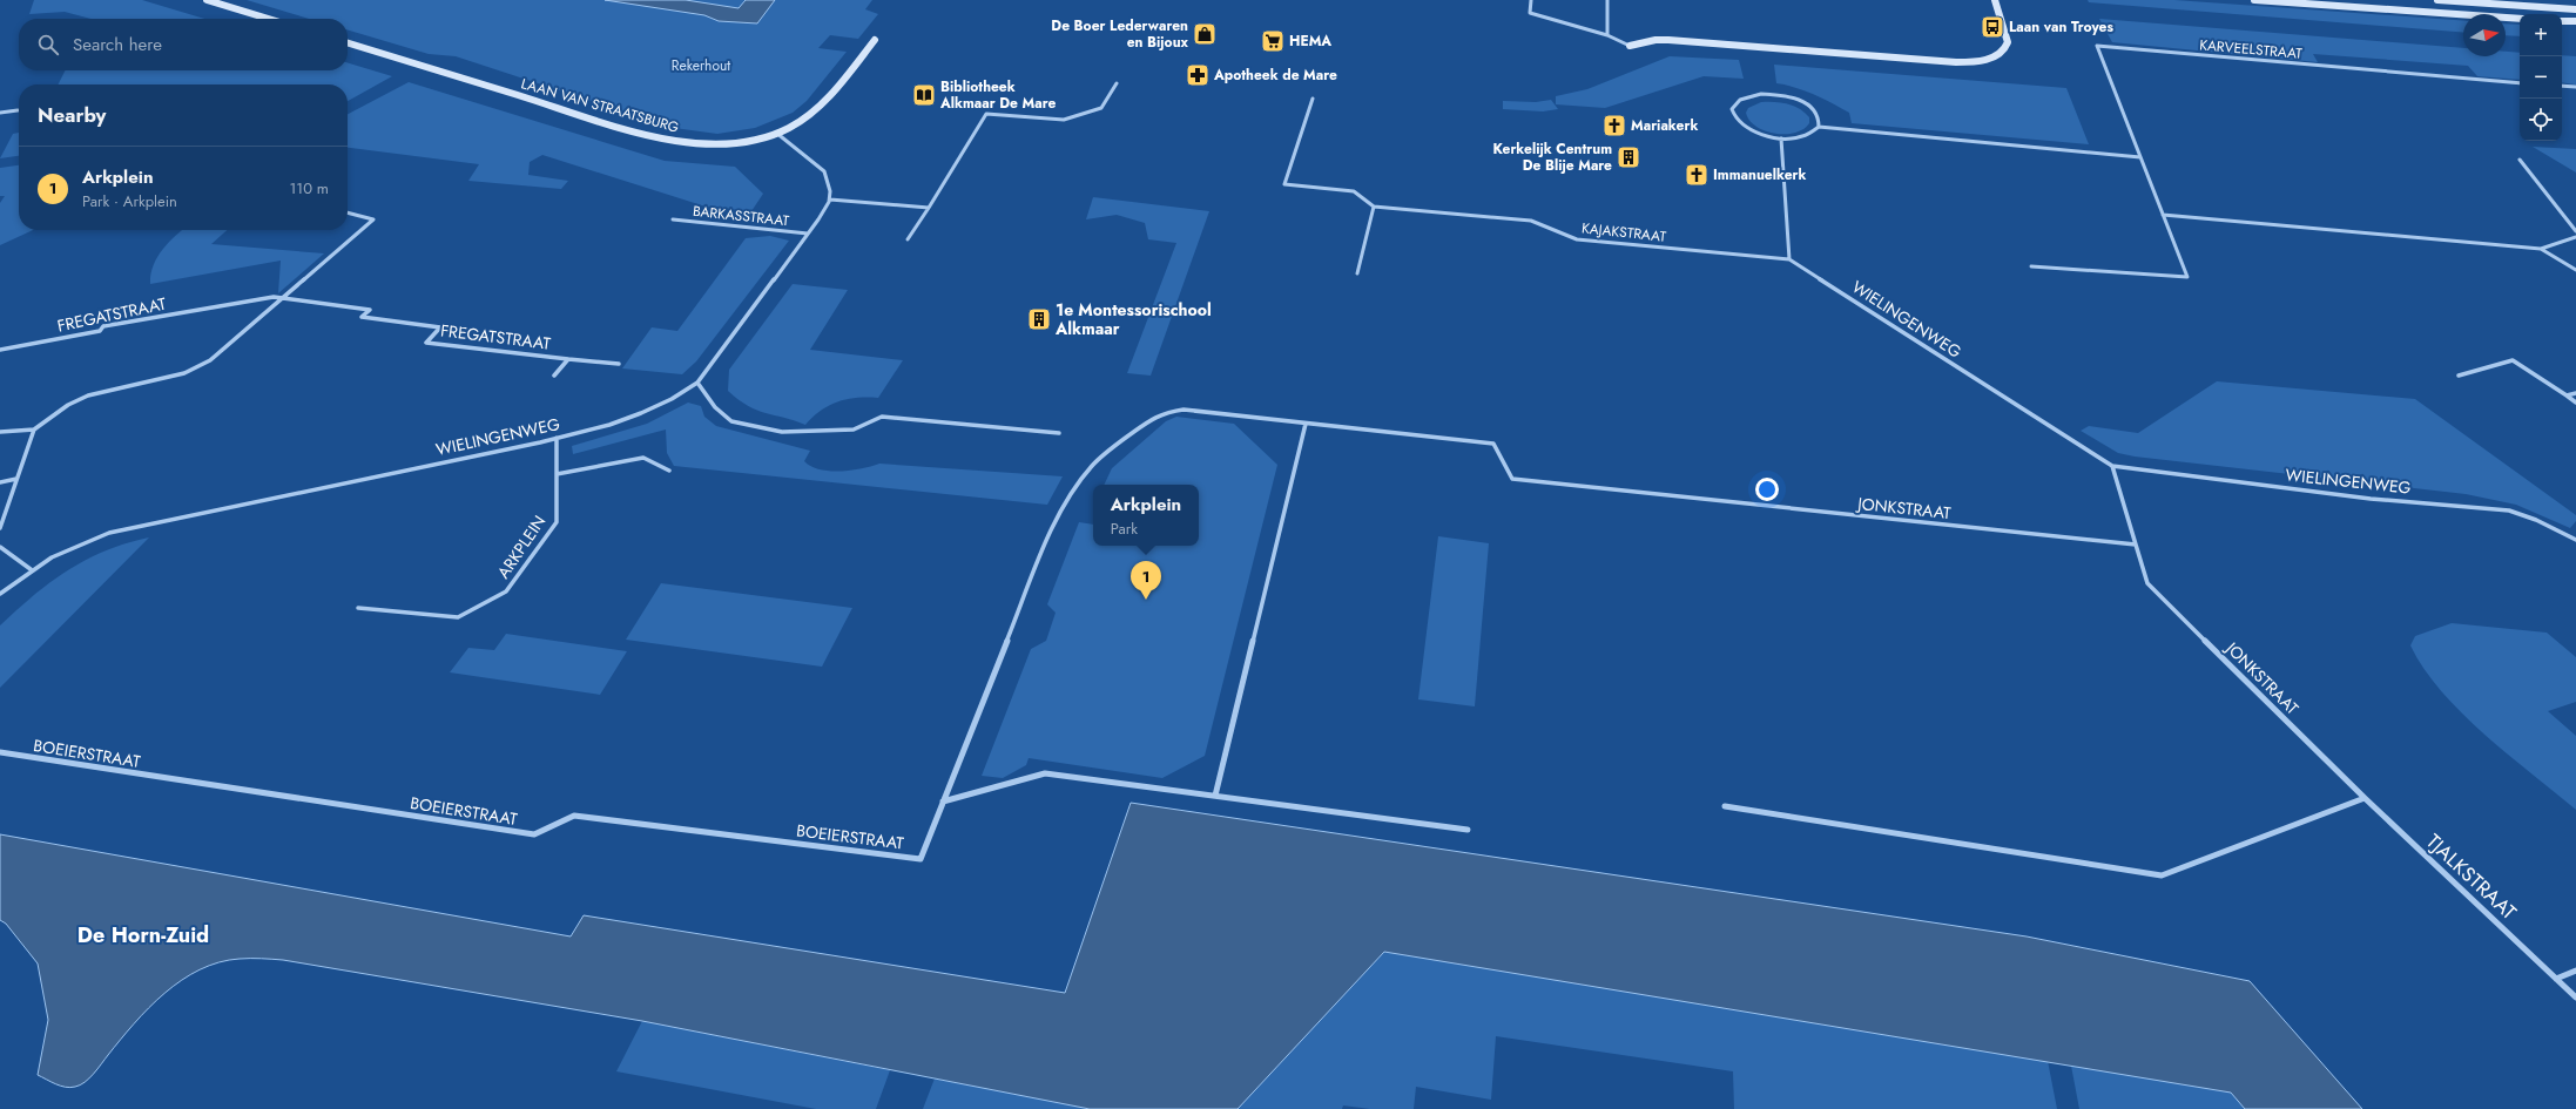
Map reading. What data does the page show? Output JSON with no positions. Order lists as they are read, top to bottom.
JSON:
{
  "streets": {
    "street": [
      "KARVEELSTRAAT",
      "LAAN VAN STRAATSBURG",
      "BARKASSTRAAT",
      "KAJAKSTRAAT",
      "FREGATSTRAAT",
      "WIELINGENWEG",
      "JONKSTRAAT",
      "ARKPLEIN",
      "BOEIERSTRAAT",
      "TJALKSTRAAT"
    ]
  },
  "crossings": [
    ["BARKASSTRAAT", "WIELINGENWEG"],
    ["KAJAKSTRAAT", "WIELINGENWEG"],
    ["WIELINGENWEG", "ARKPLEIN"],
    ["JONKSTRAAT", "TJALKSTRAAT"]
  ],
  "districts": ["De Horn-Zuid"],
  "parks": ["Rekerhout"],
  "places": {
    "bus stop": ["Laan van Troyes"],
    "shop": ["De Boer Lederwaren en Bijoux"],
    "supermarket": ["HEMA"],
    "pharmacy": ["Apotheek de Mare"],
    "library": ["Bibliotheek Alkmaar De Mare"],
    "church": ["Mariakerk", "Immanuelkerk"],
    "building": ["Kerkelijk Centrum De Blije Mare", "1e Montessorischool Alkmaar"]
  },
  "north": "right",
  "page": {
    "map_buttons": ["+", "−"],
    "search": "Search here",
    "heading": "Nearby",
    "list": [
      {
        "mark": "1",
        "name": "Arkplein",
        "note": "Park · Arkplein",
        "value": "110 m"
      }
    ],
    "popup": ["Arkplein", "Park"],
    "pins": "1"
  }
}
